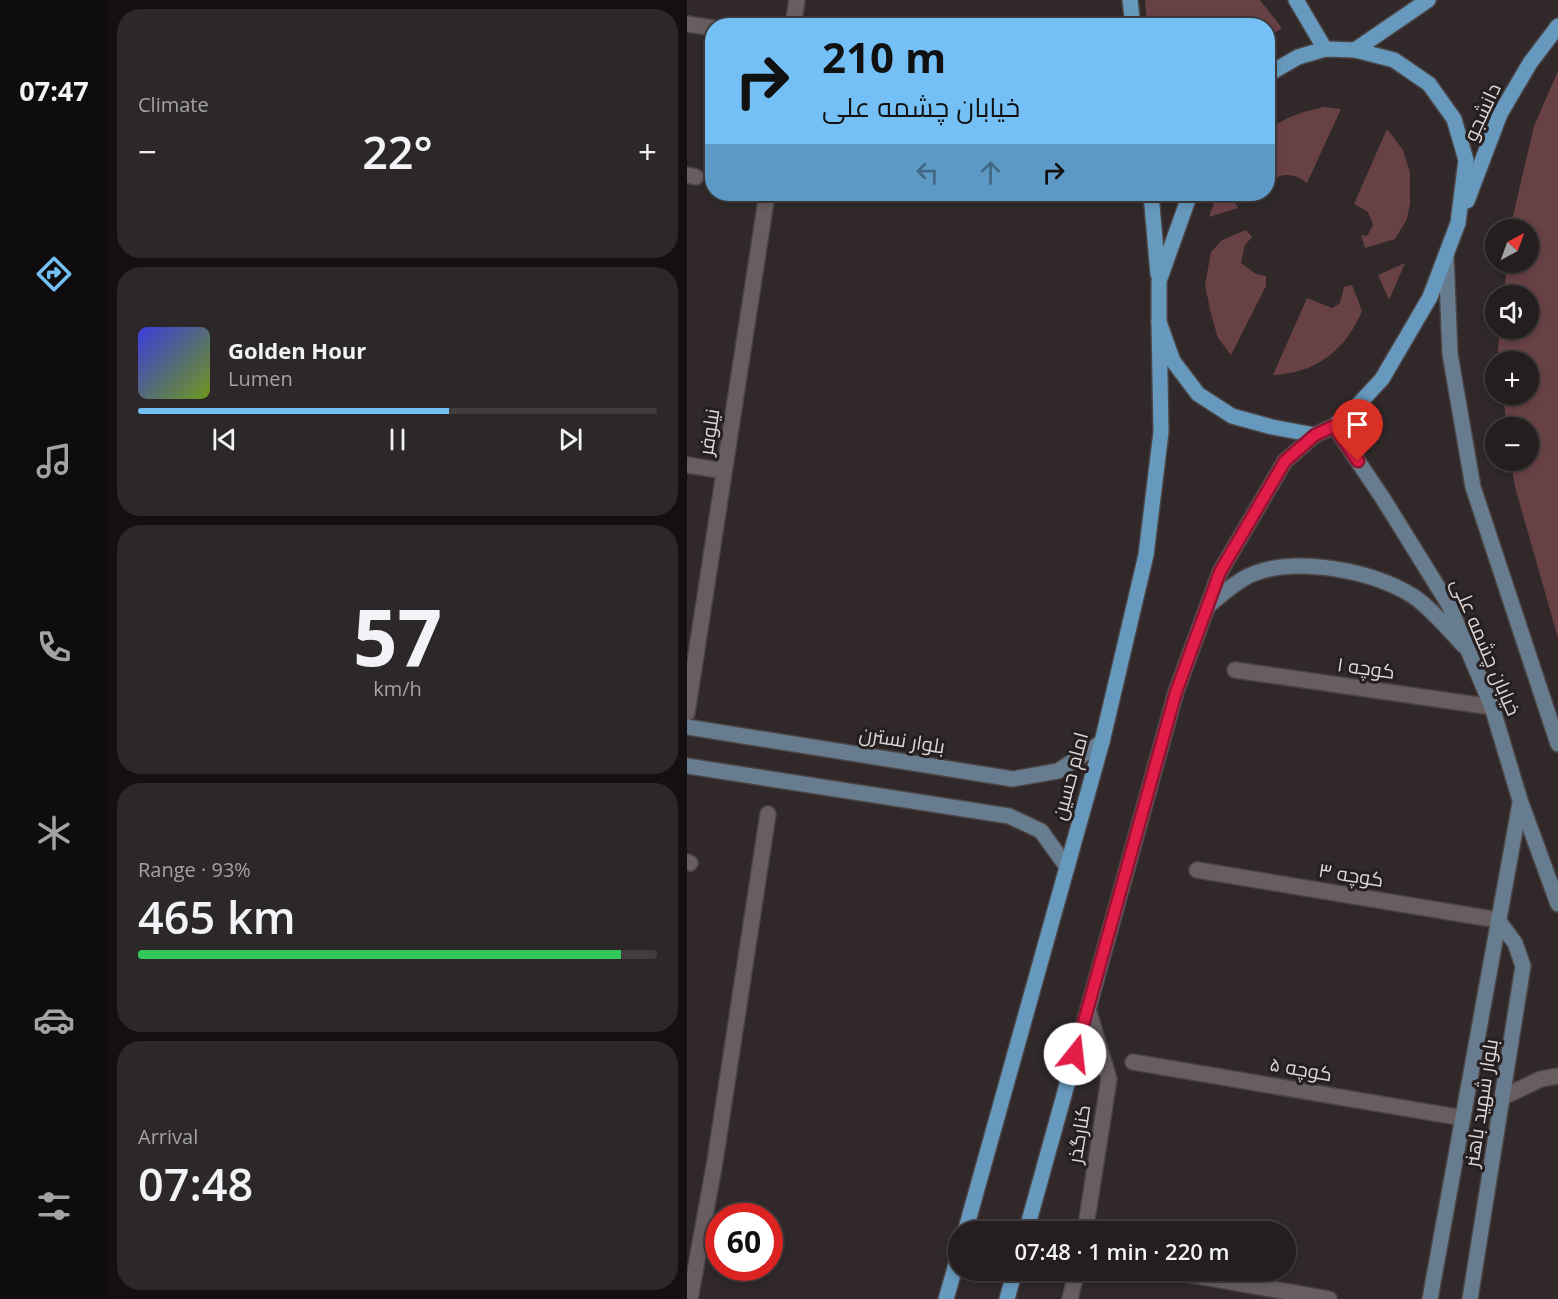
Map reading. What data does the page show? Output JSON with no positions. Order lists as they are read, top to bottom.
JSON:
{
  "streets": {
    "main road": ["دانشجو", "امام حسین"],
    "street": [
      "نیلوفر",
      "خیابان چشمه علی",
      "کوچه ۱",
      "بلوار نسترن",
      "کوچه ۳",
      "کوچه ۵",
      "بلوار شهید باهنر",
      "کنارگذر"
    ]
  },
  "crossings": [
    ["خیابان چشمه علی", "کوچه ۱"],
    ["خیابان چشمه علی", "بلوار شهید باهنر"],
    ["بلوار نسترن", "امام حسین"],
    ["کوچه ۳", "بلوار شهید باهنر"],
    ["کوچه ۵", "بلوار شهید باهنر"]
  ],
  "north": "top right",
  "page": {
    "tabs": "07:47",
    "tile": [
      "Climate",
      ["57", "km/h"],
      ["Range · 93%", "465 km"],
      ["Arrival", "07:48"]
    ],
    "turn": ["210 m", "خیابان چشمه علی"],
    "heat": ["−", "22°", "+"],
    "map_buttons": ["+", "−"],
    "song": ["Golden Hour", "Lumen"],
    "limit": "60",
    "trip": "07:48 · 1 min · 220 m"
  }
}
